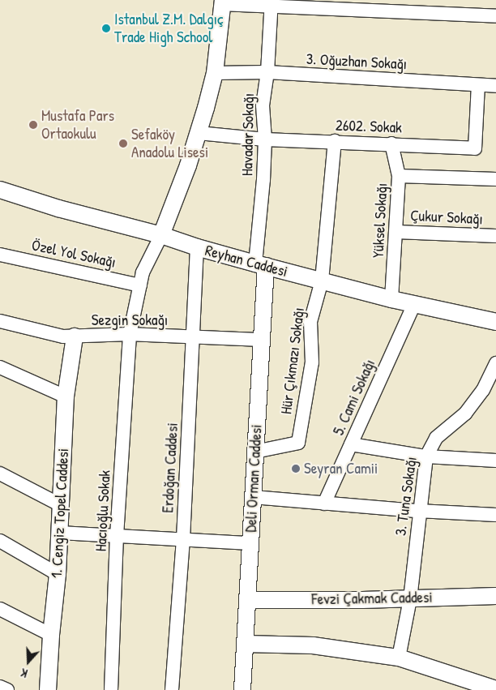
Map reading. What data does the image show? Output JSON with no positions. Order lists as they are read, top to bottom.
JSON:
{
  "streets": {
    "street": [
      "3. Oğuzhan Sokağı",
      "2602. Sokak",
      "Havadar Sokağı",
      "Çukur Sokağı",
      "Yüksel Sokağı",
      "Özel Yol Sokağı",
      "Reyhan Caddesi",
      "Sezgin Sokağı",
      "Hür Çıkmazı Sokağı",
      "5. Cami Sokağı",
      "Erdoğan Caddesi",
      "Deli Orman Caddesi",
      "3. Tuna Sokağı",
      "Hacıoğlu Sokak",
      "1. Cengiz Topel Caddesi",
      "Fevzi Çakmak Caddesi"
    ]
  },
  "crossings": [
    ["3. Oğuzhan Sokağı", "2602. Sokak"],
    ["3. Oğuzhan Sokağı", "Havadar Sokağı"],
    ["2602. Sokak", "Havadar Sokağı"],
    ["2602. Sokak", "Yüksel Sokağı"],
    ["2602. Sokak", "Hür Çıkmazı Sokağı"],
    ["Havadar Sokağı", "Reyhan Caddesi"],
    ["Havadar Sokağı", "Deli Orman Caddesi"],
    ["Çukur Sokağı", "Yüksel Sokağı"],
    ["Yüksel Sokağı", "Reyhan Caddesi"],
    ["Özel Yol Sokağı", "Hacıoğlu Sokak"],
    ["Reyhan Caddesi", "Hür Çıkmazı Sokağı"],
    ["Reyhan Caddesi", "5. Cami Sokağı"],
    ["Reyhan Caddesi", "Erdoğan Caddesi"],
    ["Reyhan Caddesi", "Deli Orman Caddesi"],
    ["Reyhan Caddesi", "Hacıoğlu Sokak"],
    ["Sezgin Sokağı", "Erdoğan Caddesi"],
    ["Sezgin Sokağı", "Deli Orman Caddesi"],
    ["Sezgin Sokağı", "Hacıoğlu Sokak"],
    ["Sezgin Sokağı", "1. Cengiz Topel Caddesi"],
    ["Hür Çıkmazı Sokağı", "Deli Orman Caddesi"],
    ["Deli Orman Caddesi", "Fevzi Çakmak Caddesi"],
    ["3. Tuna Sokağı", "Fevzi Çakmak Caddesi"]
  ],
  "places": [
    "Istanbul Z.M. Dalgıç Trade High School",
    "Mustafa Pars Ortaokulu",
    "Sefaköy Anadolu Lisesi",
    "Seyran Camii"
  ],
  "north": "bottom"
}
